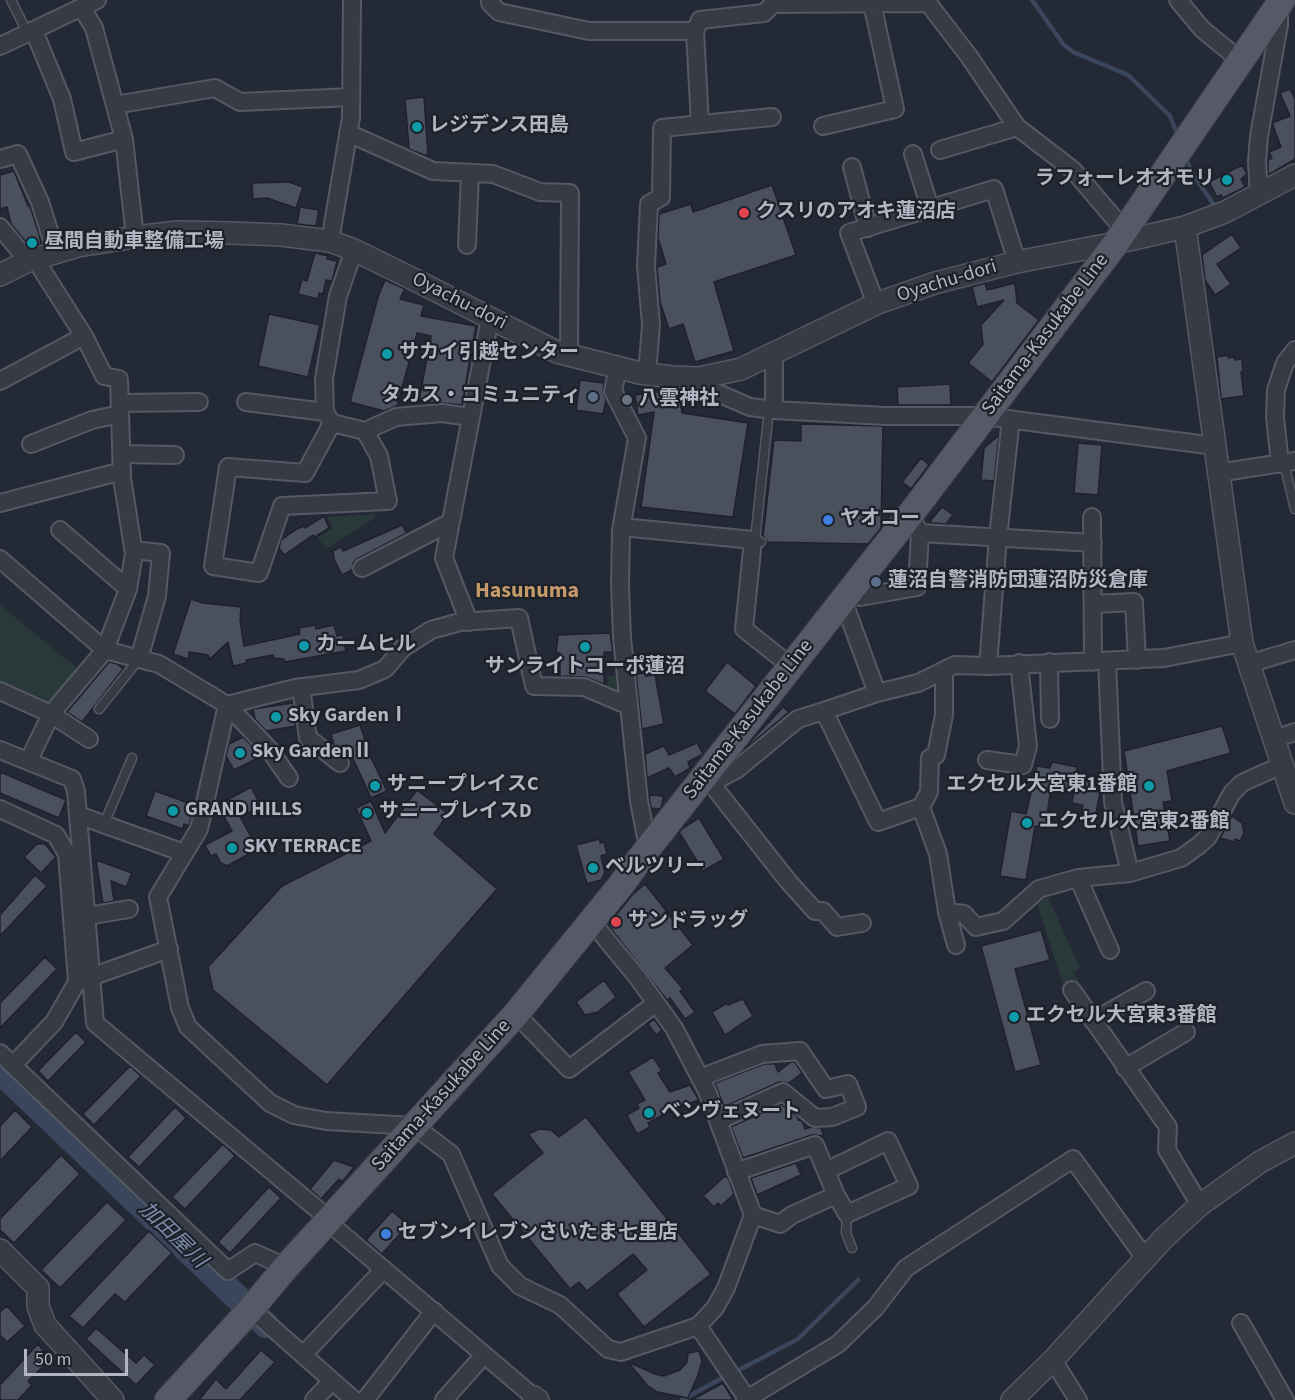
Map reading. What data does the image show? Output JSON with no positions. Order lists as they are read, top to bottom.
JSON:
{
  "streets": {
    "main road": ["Saitama-Kasukabe Line"],
    "street": ["Oyachu-dori"]
  },
  "crossings": [
    ["Oyachu-dori", "Saitama-Kasukabe Line"]
  ],
  "districts": ["Hasunuma"],
  "water": ["加田屋川"],
  "places": [
    "レジデンス田島",
    "ラフォーレオオモリ",
    "クスリのアオキ蓮沼店",
    "昼間自動車整備工場",
    "サカイ引越センター",
    "タカス・コミュニティ",
    "八雲神社",
    "ヤオコー",
    "蓮沼自警消防団蓮沼防災倉庫",
    "カームヒル",
    "サンライトコーポ蓮沼",
    "Sky GardenⅠ",
    "Sky GardenⅡ",
    "サニープレイスC",
    "エクセル大宮東1番館",
    "GRAND HILLS",
    "サニープレイスD",
    "エクセル大宮東2番館",
    "SKY TERRACE",
    "ベルツリー",
    "サンドラッグ",
    "エクセル大宮東3番館",
    "ベンヴェヌート",
    "セブンイレブンさいたま七里店"
  ],
  "scale_bar": "50 m"
}
